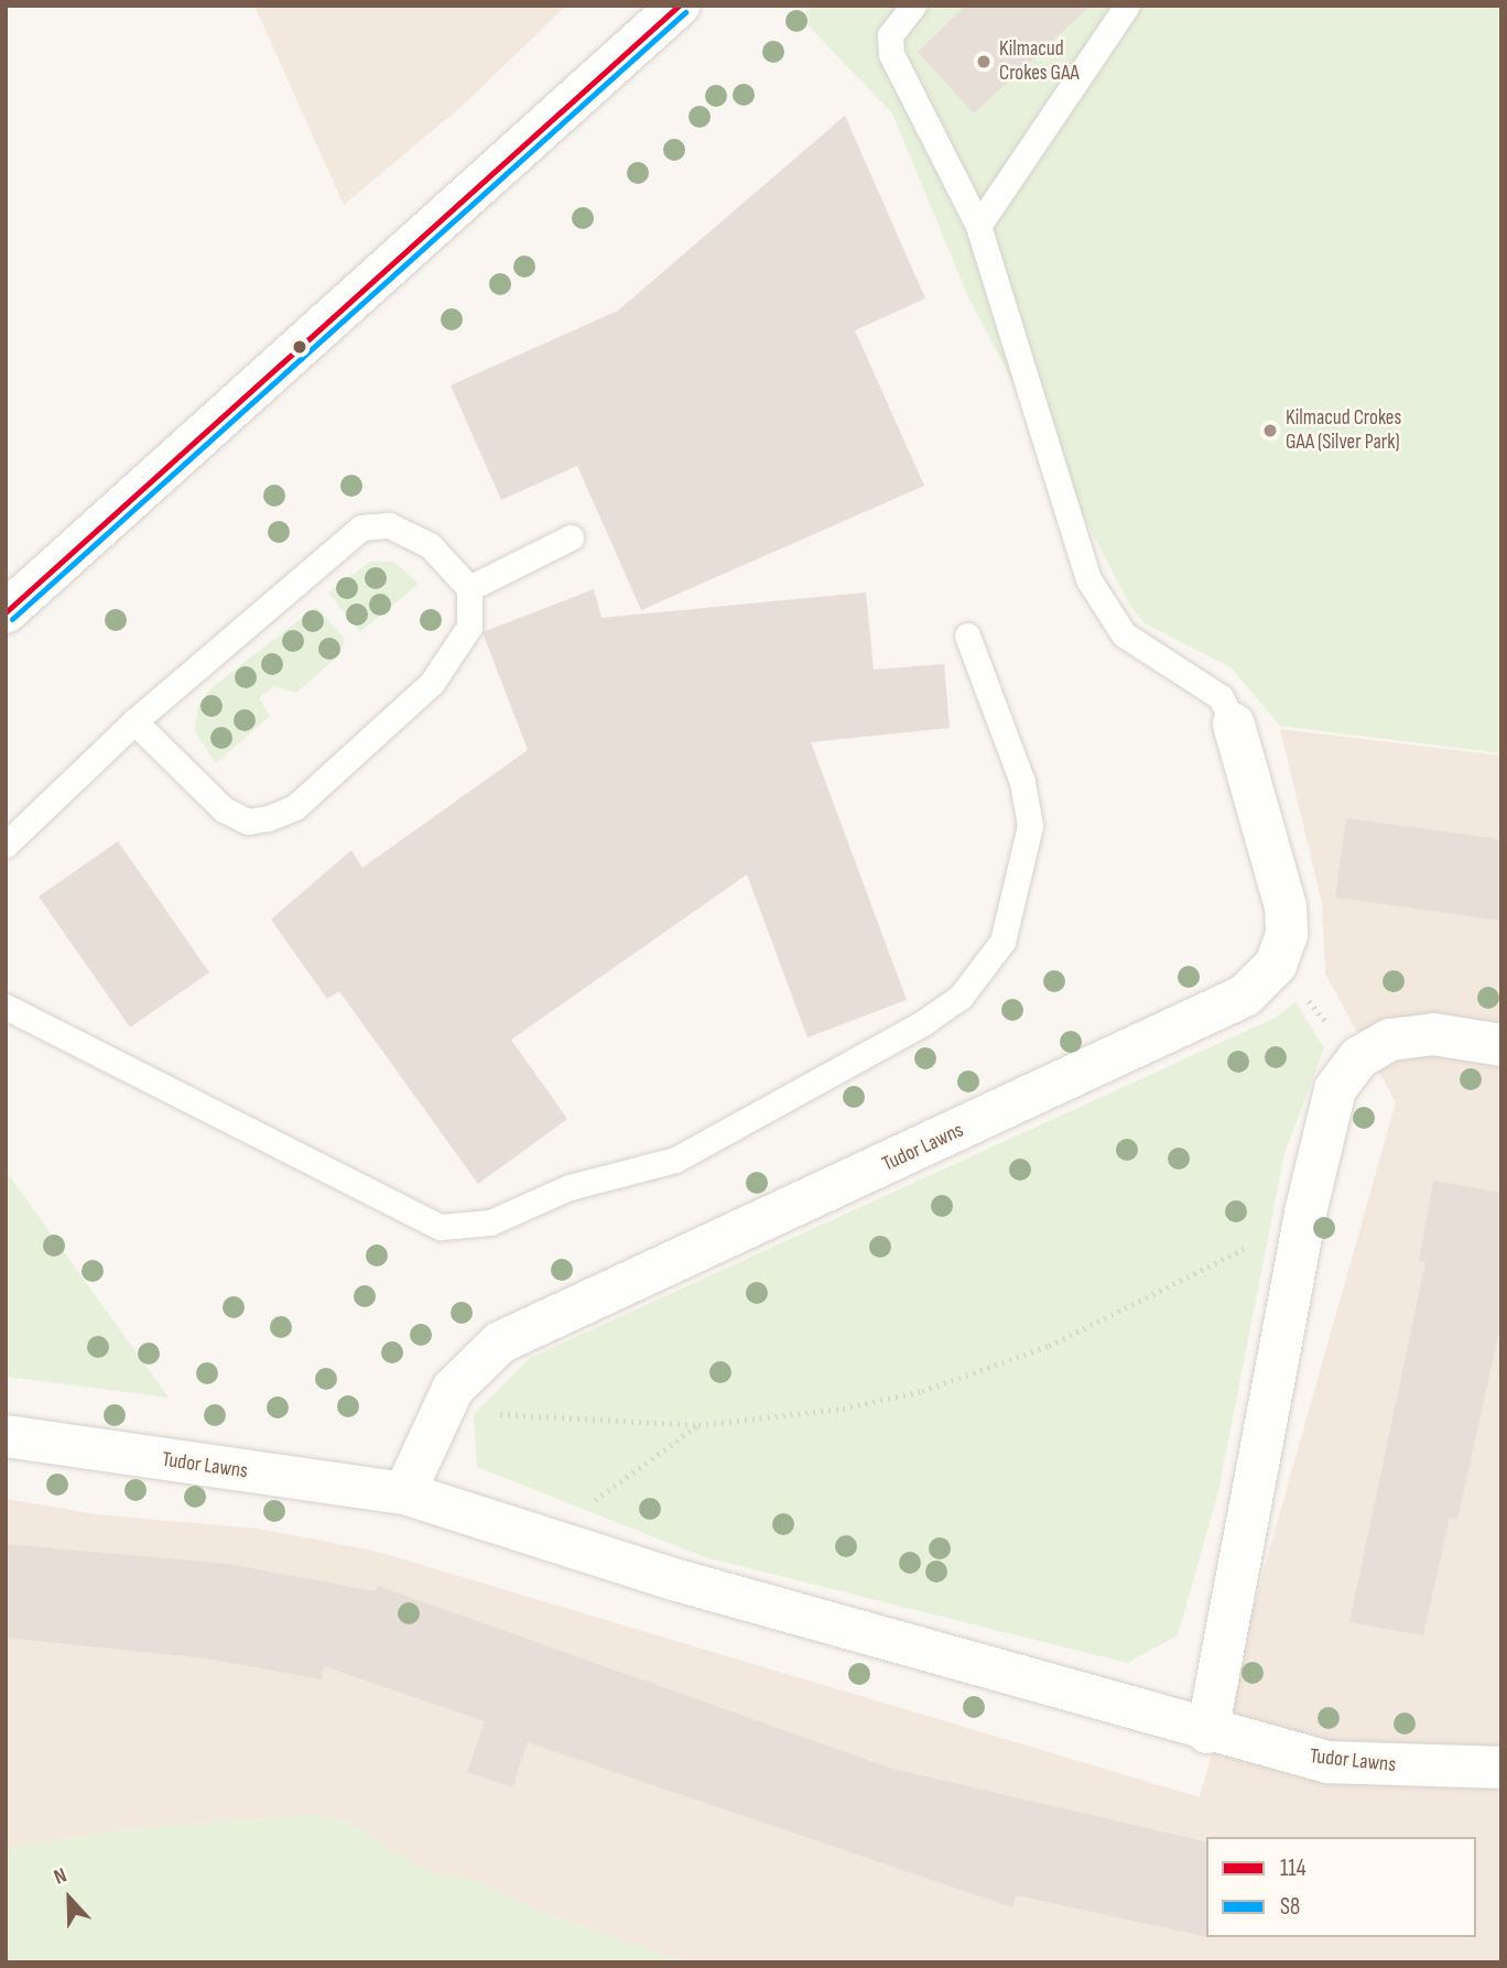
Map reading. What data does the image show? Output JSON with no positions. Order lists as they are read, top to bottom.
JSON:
{
  "streets": {
    "street": ["Tudor Lawns"]
  },
  "places": ["Kilmacud Crokes GAA", "Kilmacud Crokes GAA (Silver Park)"],
  "lines": ["transit line 114", "transit line S8"],
  "legend": ["114", "S8"],
  "north": "top"
}
